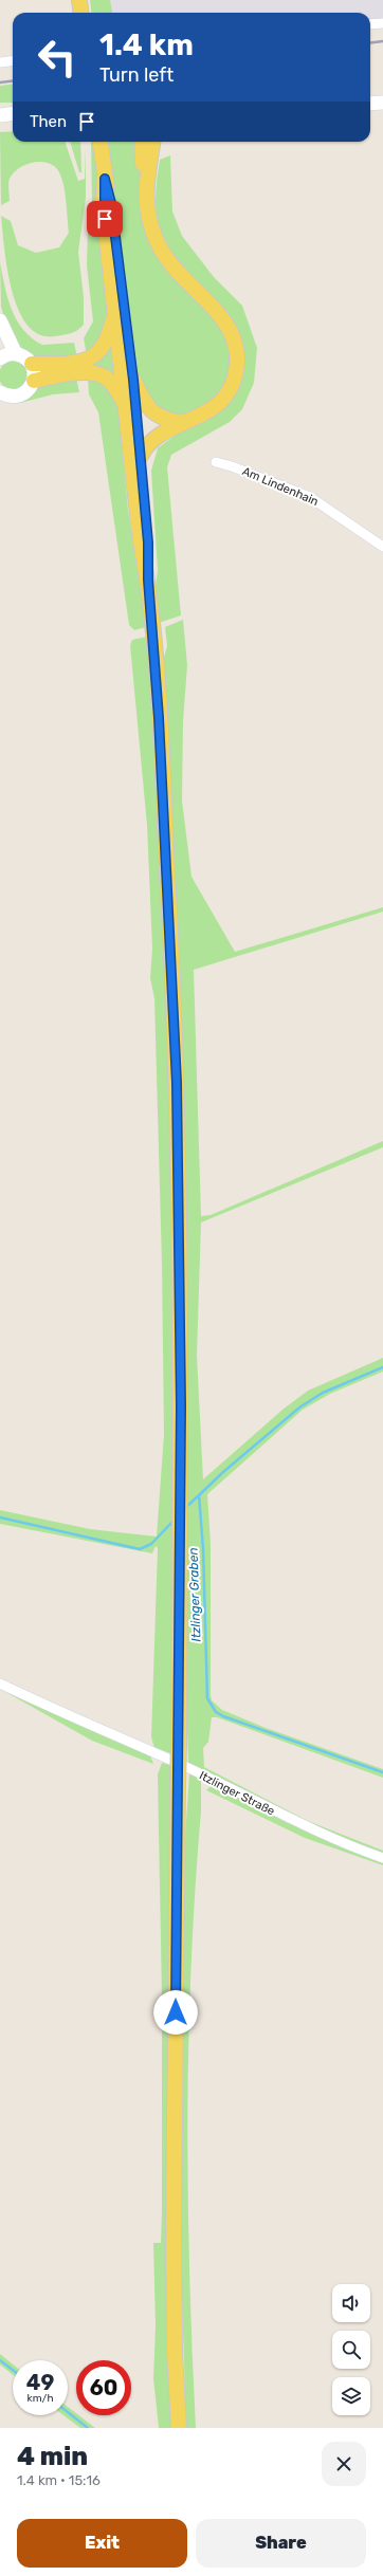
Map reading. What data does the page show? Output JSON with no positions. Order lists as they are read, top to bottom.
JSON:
{
  "streets": {
    "street": ["Am Lindenhain", "Itzlinger Straße"]
  },
  "water": ["Itzlinger Graben"],
  "page": {
    "turn": ["1.4 km", "Turn left"],
    "then": "Then",
    "speed": "49 km/h",
    "limit": "60",
    "heading": ["4 min", "1.4 km · 15:16"],
    "buttons": ["Exit", "Share"]
  }
}
